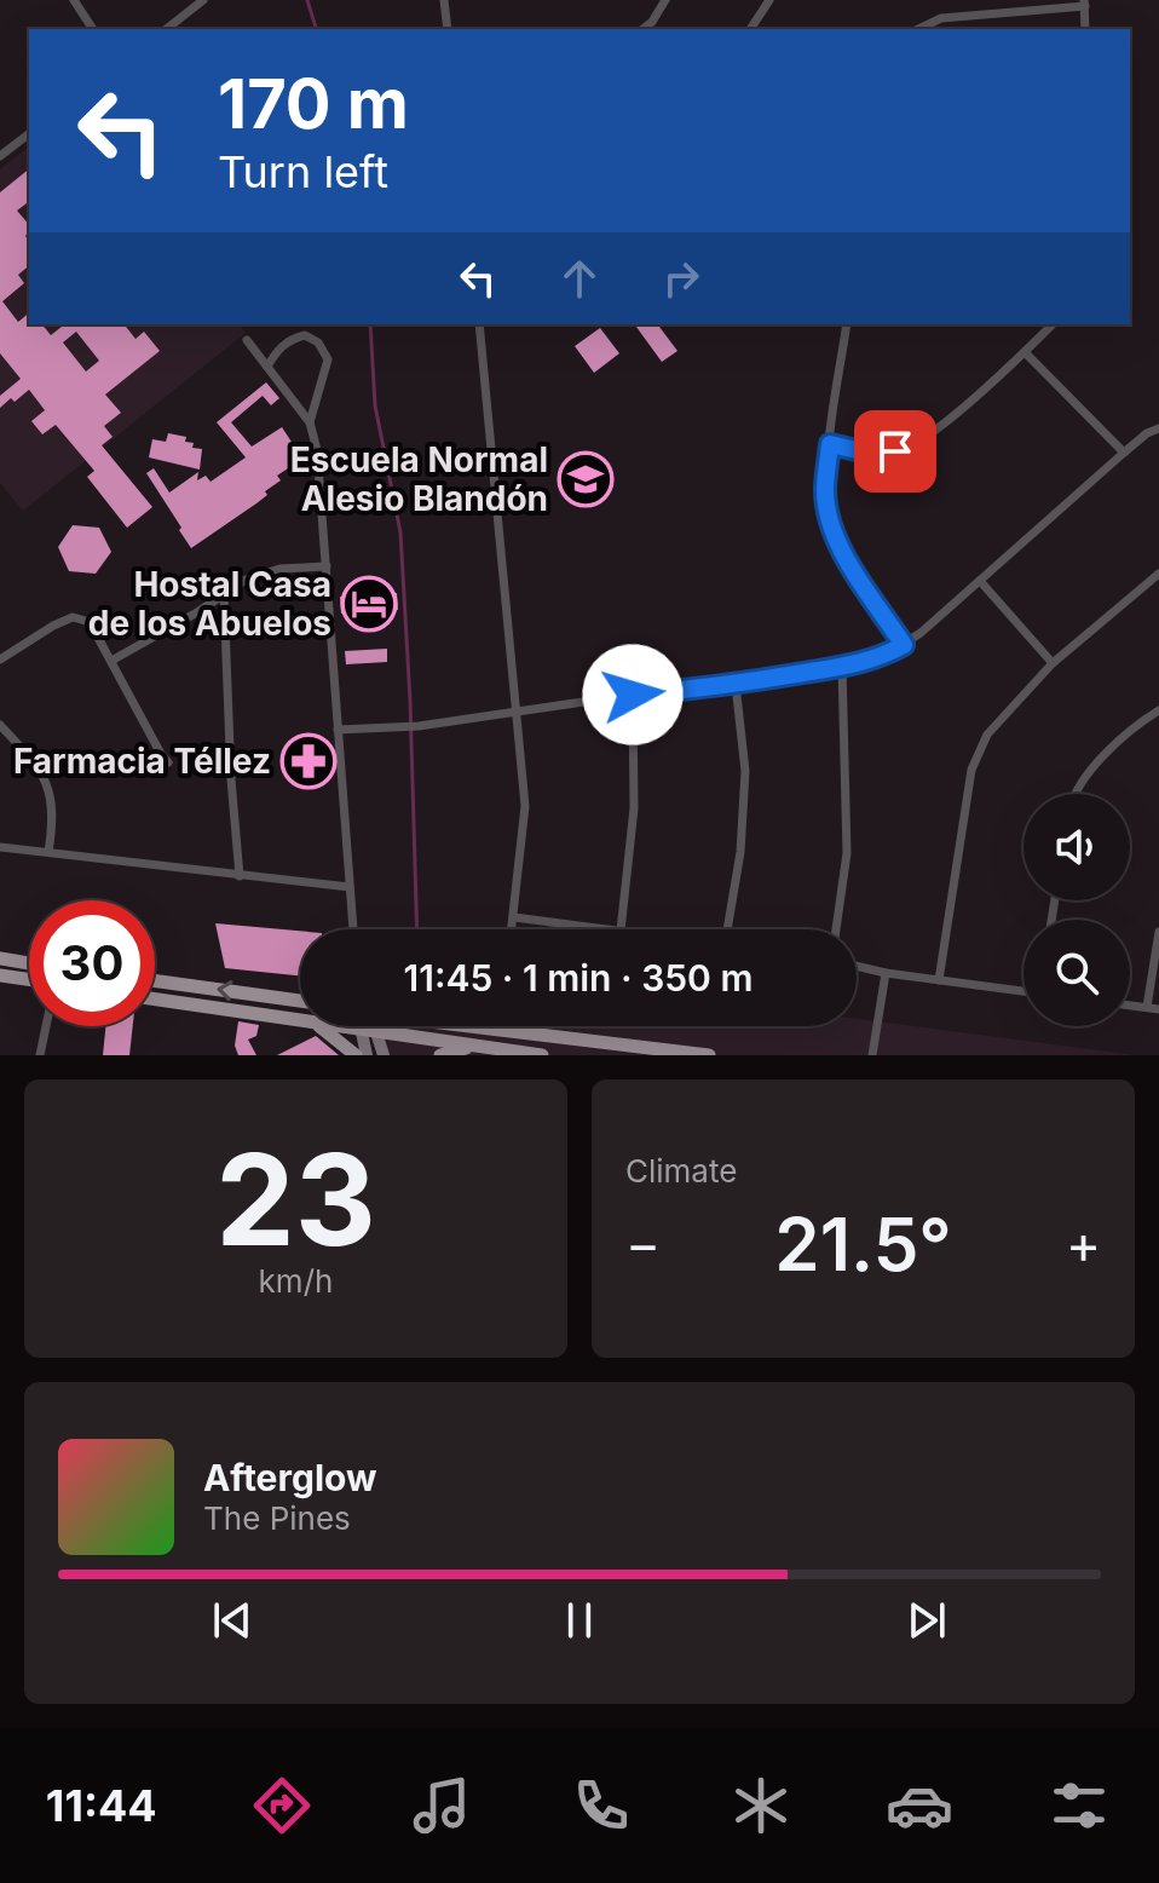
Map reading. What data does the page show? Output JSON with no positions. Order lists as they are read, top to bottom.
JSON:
{
  "places": {
    "school or university": ["Escuela Normal Alesio Blandón"],
    "hotel": ["Hostal Casa de los Abuelos"],
    "pharmacy": ["Farmacia Téllez"]
  },
  "page": {
    "turn": ["170 m", "Turn left"],
    "limit": "30",
    "trip": "11:45 · 1 min · 350 m",
    "tile": [
      ["23", "km/h"],
      "Climate"
    ],
    "heat": ["−", "21.5°", "+"],
    "song": ["Afterglow", "The Pines"],
    "tabs": "11:44"
  }
}
